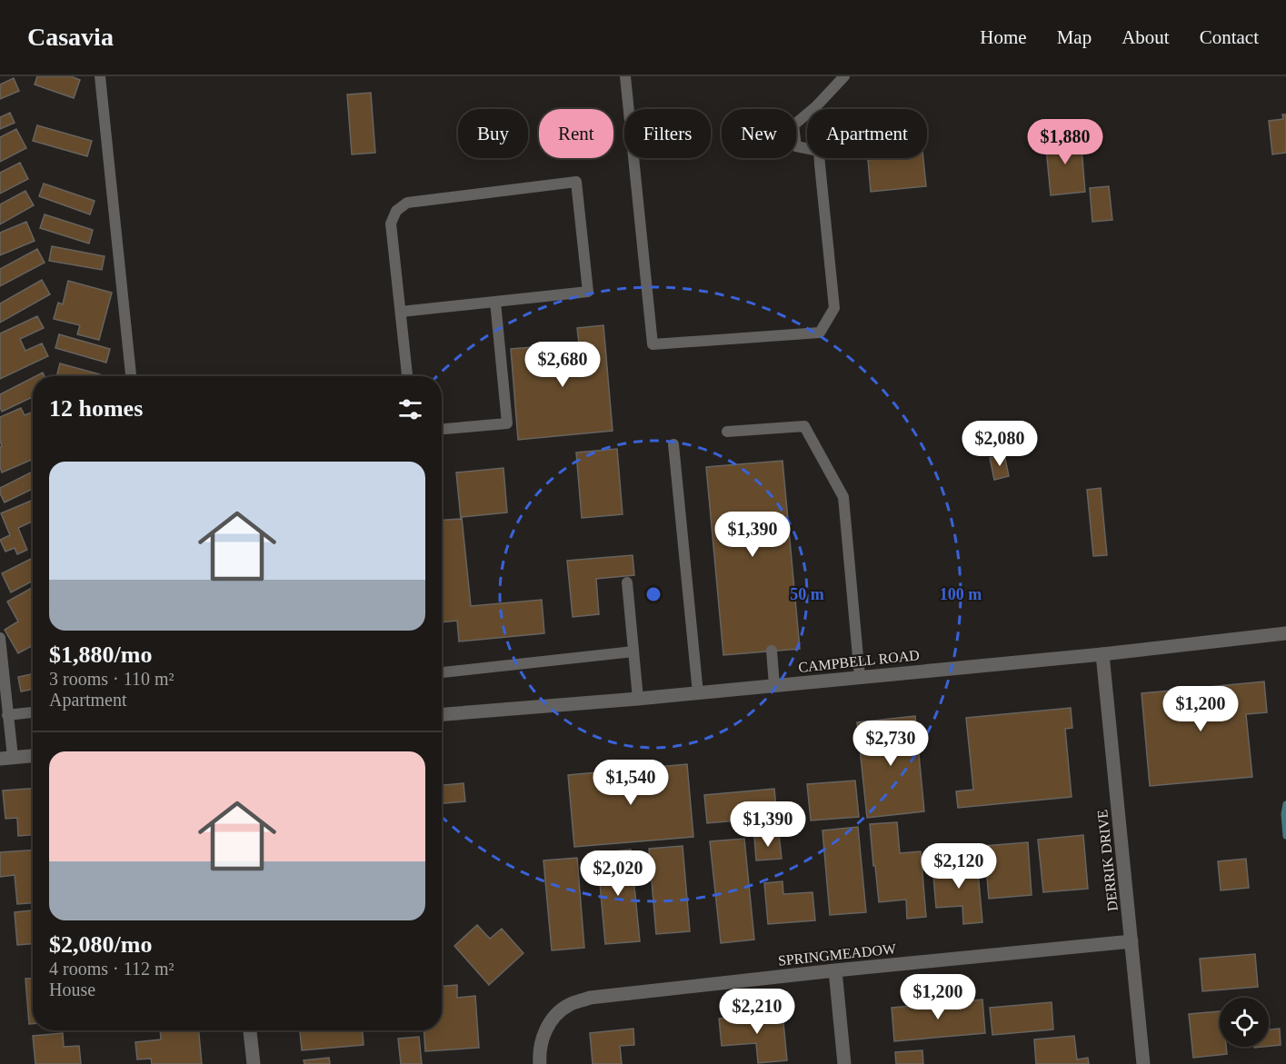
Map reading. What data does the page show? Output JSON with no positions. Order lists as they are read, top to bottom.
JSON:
{
  "streets": {
    "street": ["CAMPBELL ROAD", "DERRIK DRIVE", "SPRINGMEADOW"]
  },
  "crossings": [
    ["CAMPBELL ROAD", "DERRIK DRIVE"],
    ["DERRIK DRIVE", "SPRINGMEADOW"]
  ],
  "page": {
    "header": "Casavia",
    "nav": [
      "Home",
      "Map",
      "About",
      "Contact"
    ],
    "chip": [
      "Buy",
      "Rent",
      "Filters",
      "New",
      "Apartment"
    ],
    "price": [
      "$1,880",
      "$2,680",
      "$2,080",
      "$1,390",
      "$1,200",
      "$2,730",
      "$1,540",
      "$1,390",
      "$2,120",
      "$2,020",
      "$1,200",
      "$2,210"
    ],
    "heading": "12 homes",
    "list": [
      {
        "name": "$1,880/mo",
        "note": "3 rooms · 110 m² · Apartment"
      },
      {
        "name": "$2,080/mo",
        "note": "4 rooms · 112 m² · House"
      }
    ]
  },
  "rings": ["50 m", "100 m"]
}
